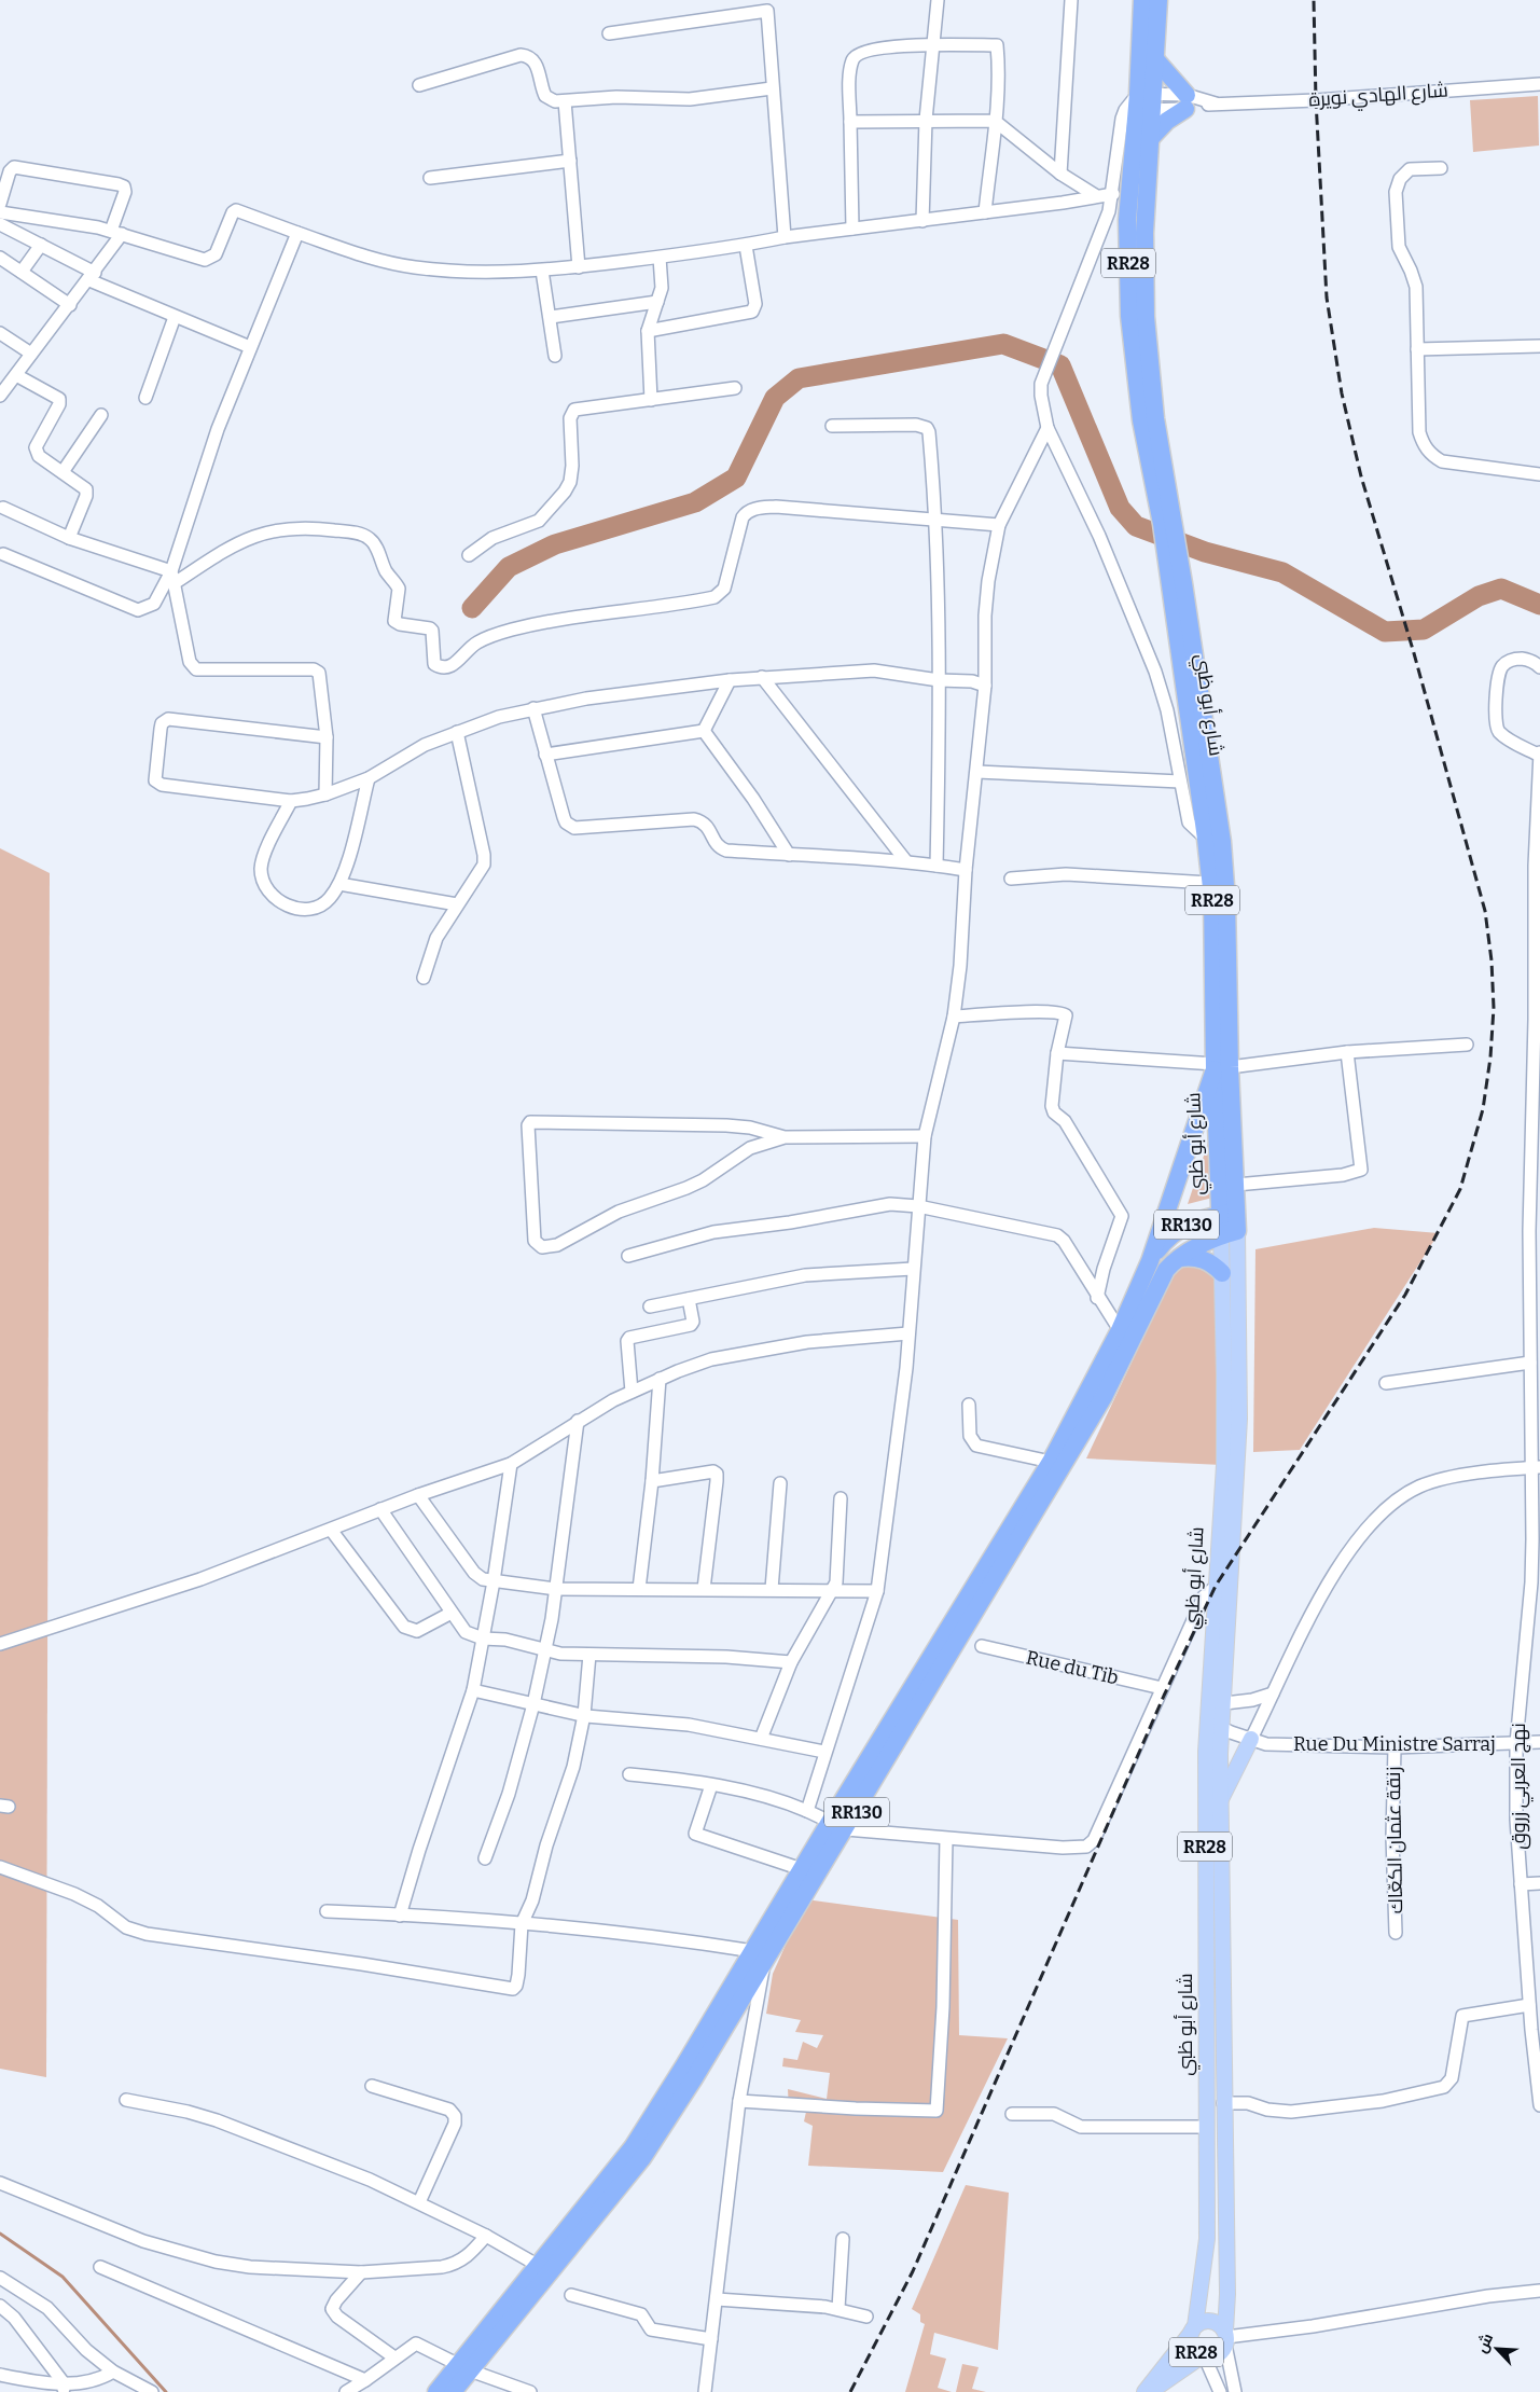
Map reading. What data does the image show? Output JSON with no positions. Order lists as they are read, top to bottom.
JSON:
{
  "streets": {
    "highway": ["RR28", "شارع أبو ظبي", "RR130"],
    "street": [
      "شارع الهادي نويرة",
      "Rue du Tib",
      "Rue Du Ministre Sarraj",
      "نهج العربي زروق",
      "زنقة عثمان الكعّاك"
    ]
  },
  "crossings": [
    ["شارع الهادي نويرة", "RR28"],
    ["شارع الهادي نويرة", "شارع أبو ظبي"],
    ["RR28", "شارع أبو ظبي"],
    ["شارع أبو ظبي", "RR130"],
    ["شارع أبو ظبي", "Rue Du Ministre Sarraj"],
    ["Rue Du Ministre Sarraj", "نهج العربي زروق"],
    ["Rue Du Ministre Sarraj", "زنقة عثمان الكعّاك"]
  ],
  "north": "top left"
}
